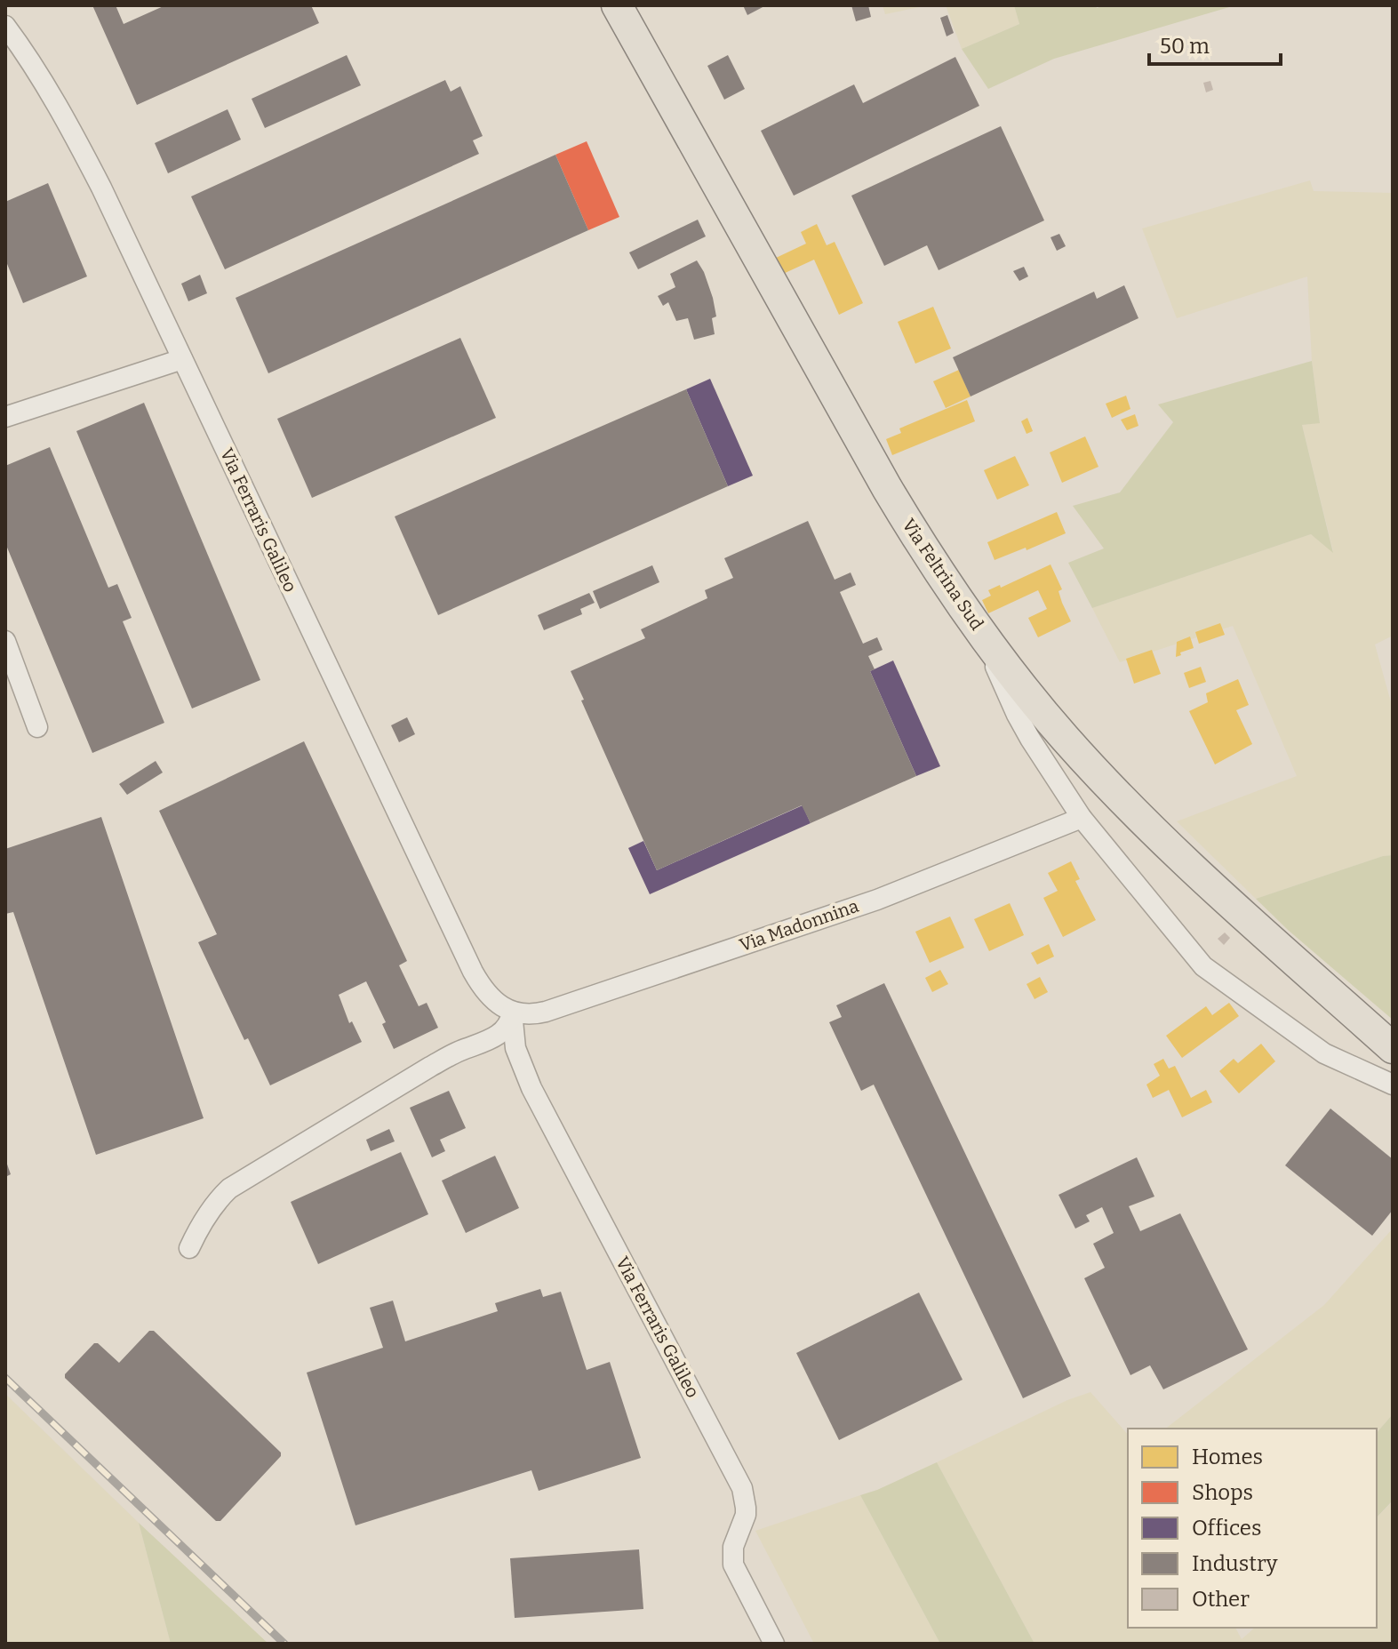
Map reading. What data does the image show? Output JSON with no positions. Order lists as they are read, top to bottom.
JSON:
{
  "streets": {
    "main road": ["Via Feltrina Sud"],
    "street": ["Via Ferraris Galileo", "Via Madonnina"]
  },
  "crossings": [
    ["Via Ferraris Galileo", "Via Madonnina"]
  ],
  "legend": [
    "Homes",
    "Shops",
    "Offices",
    "Industry",
    "Other"
  ],
  "scale_bar": "50 m"
}
